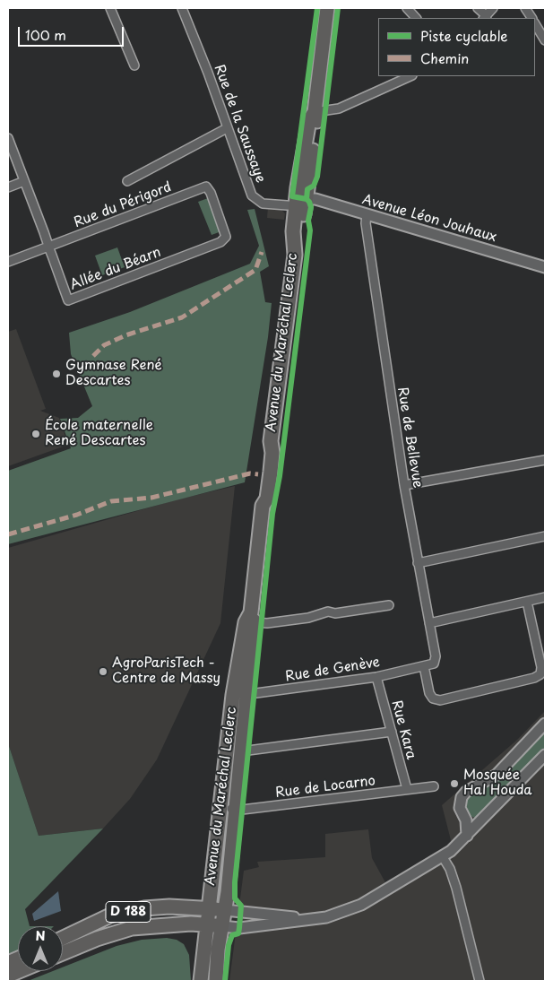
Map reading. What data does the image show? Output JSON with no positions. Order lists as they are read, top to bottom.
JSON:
{
  "streets": {
    "main road": ["Avenue du Maréchal Leclerc", "D 188"],
    "street": [
      "Rue de la Saussaye",
      "Rue du Périgord",
      "Avenue Léon Jouhaux",
      "Allée du Béarn",
      "Rue de Bellevue",
      "Rue de Genève",
      "Rue Kara",
      "Rue de Locarno"
    ]
  },
  "crossings": [
    ["Rue de la Saussaye", "Avenue Léon Jouhaux"],
    ["Rue de la Saussaye", "Avenue du Maréchal Leclerc"],
    ["Rue du Périgord", "Allée du Béarn"],
    ["Avenue Léon Jouhaux", "Avenue du Maréchal Leclerc"],
    ["Avenue Léon Jouhaux", "Rue de Bellevue"],
    ["Avenue du Maréchal Leclerc", "Rue de Genève"],
    ["Avenue du Maréchal Leclerc", "Rue de Locarno"],
    ["Avenue du Maréchal Leclerc", "D 188"],
    ["Rue de Bellevue", "Rue de Genève"],
    ["Rue de Genève", "Rue Kara"],
    ["Rue Kara", "Rue de Locarno"]
  ],
  "places": [
    "Gymnase René Descartes",
    "École maternelle René Descartes",
    "AgroParisTech - Centre de Massy",
    "Mosquée Hal Houda"
  ],
  "legend": ["Piste cyclable", "Chemin"],
  "scale_bar": "100 m",
  "north": "top"
}
